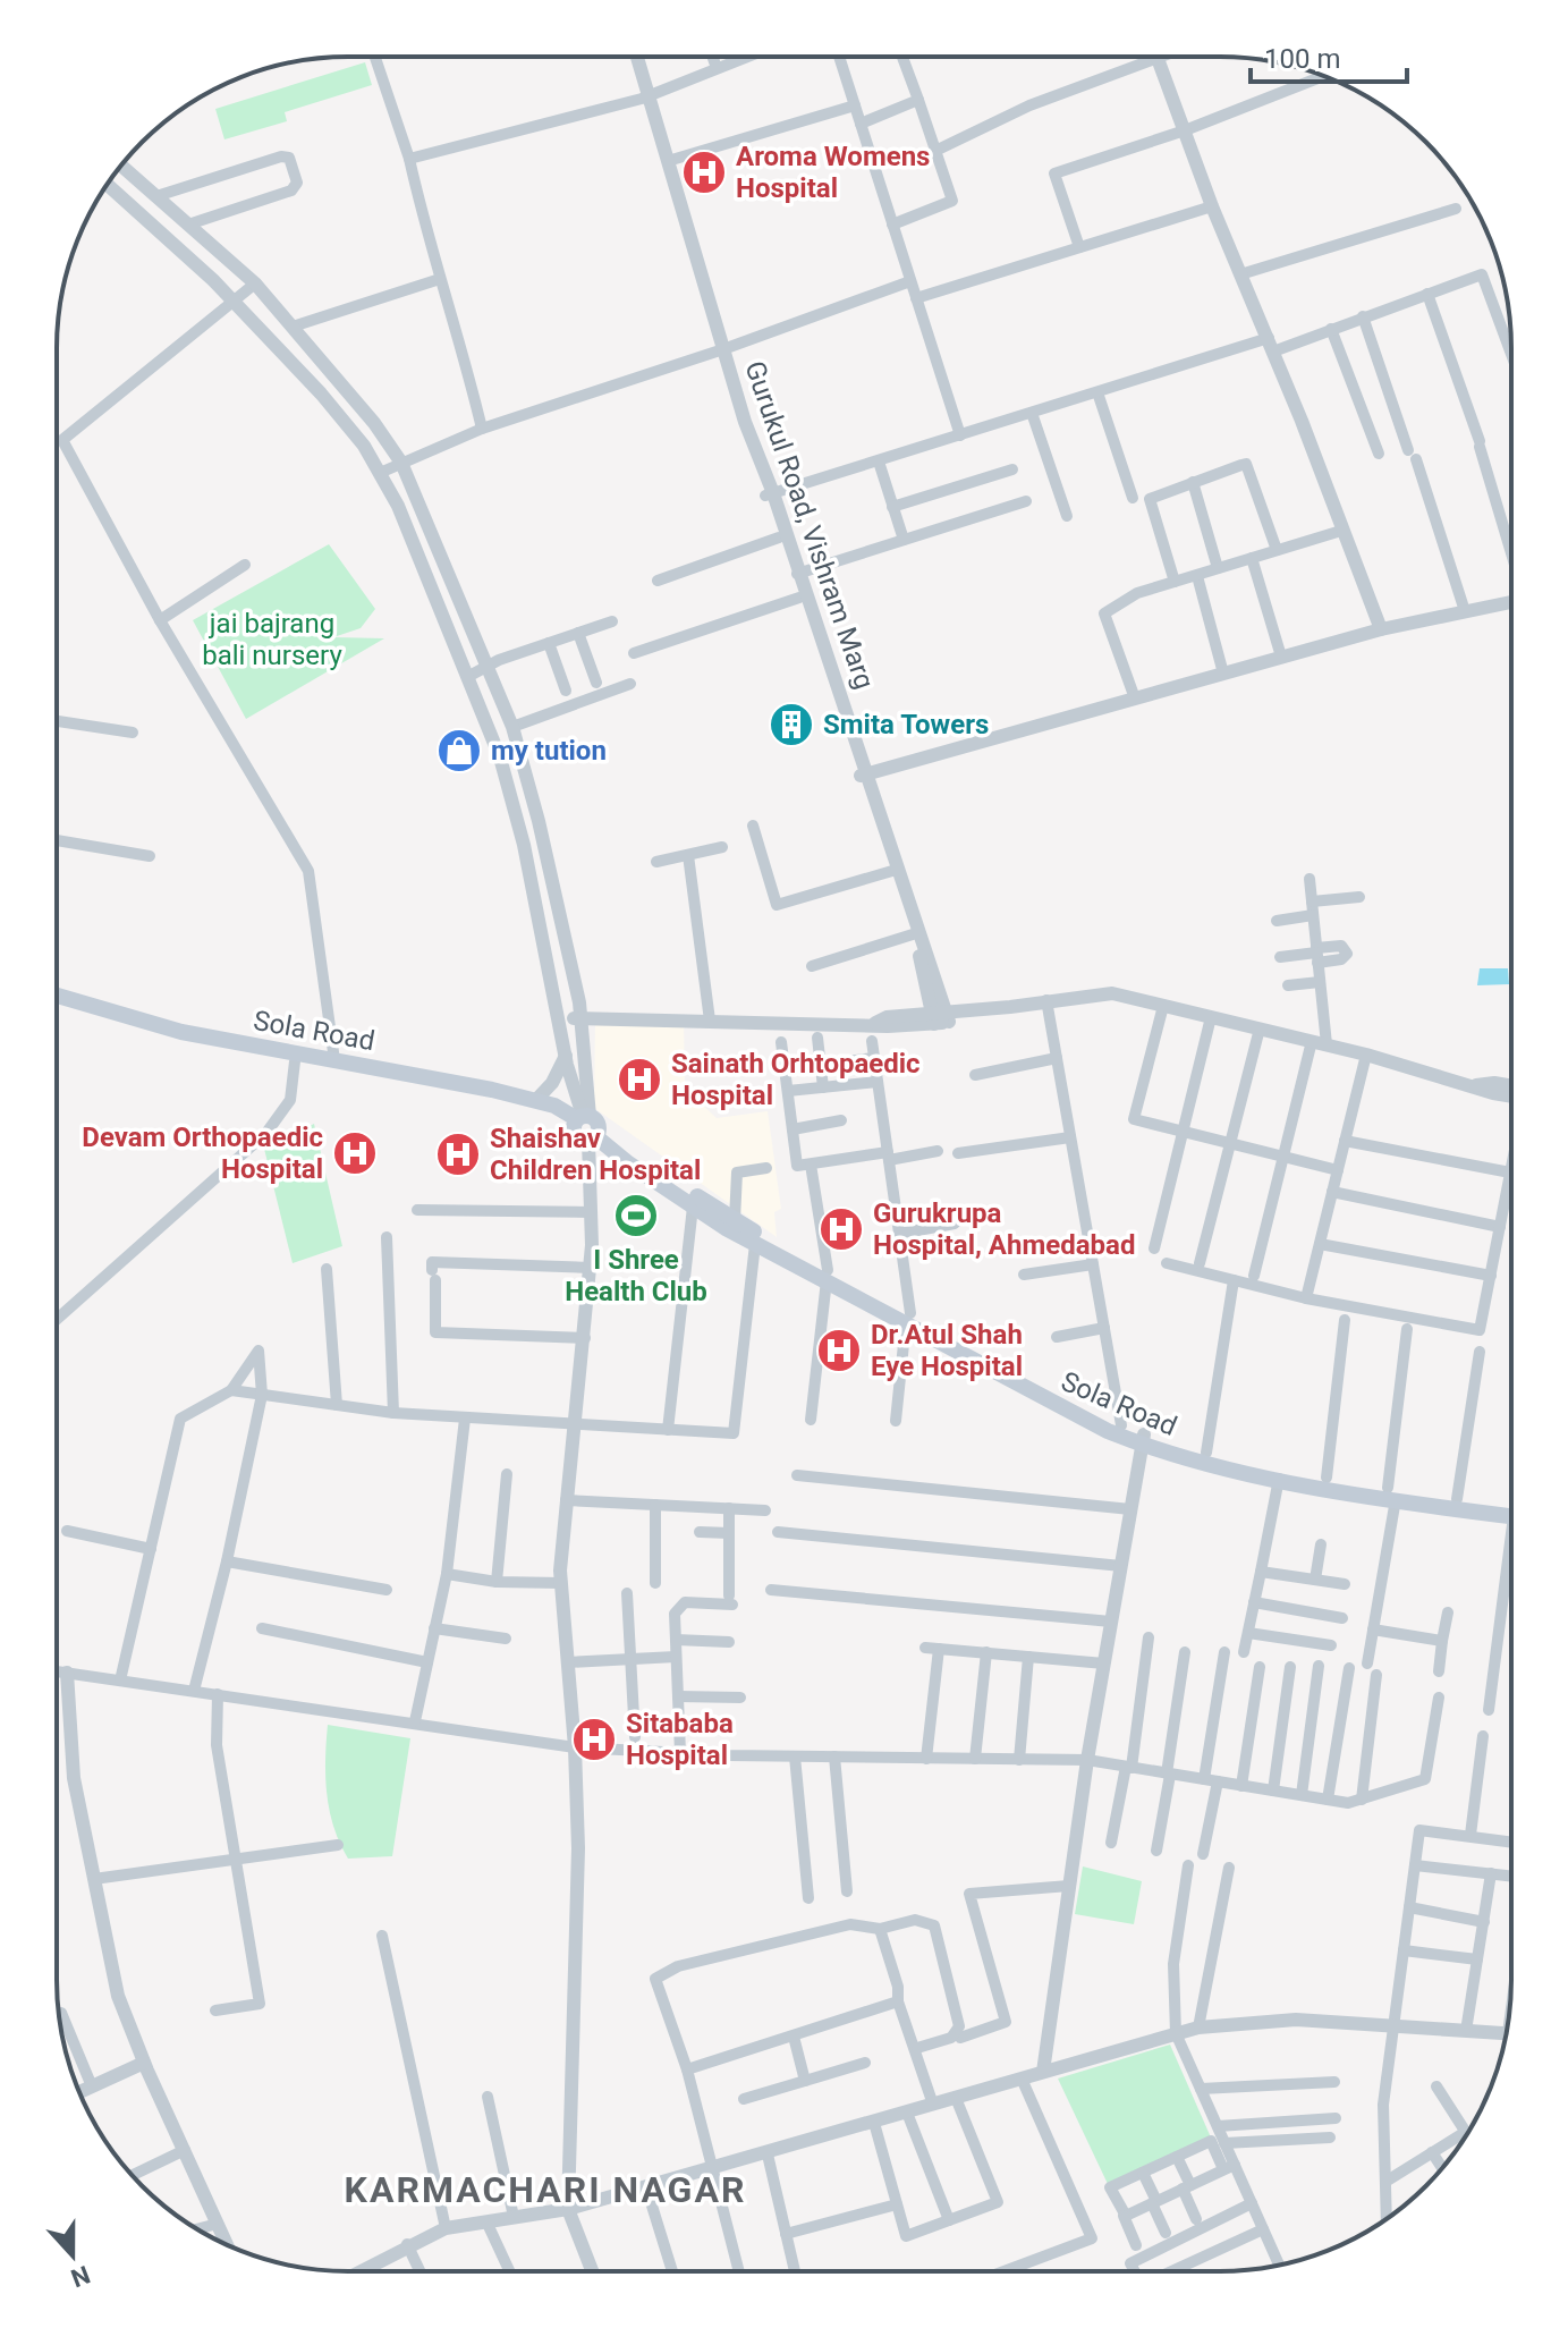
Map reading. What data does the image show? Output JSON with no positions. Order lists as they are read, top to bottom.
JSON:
{
  "streets": {
    "main road": ["Sola Road"],
    "street": ["Gurukul Road, Vishram Marg"]
  },
  "districts": ["KARMACHARI NAGAR"],
  "parks": ["jai bajrang bali nursery"],
  "places": {
    "hospital": [
      "Aroma Womens Hospital",
      "Sainath Orhtopaedic Hospital",
      "Devam Orthopaedic Hospital",
      "Shaishav Children Hospital",
      "Gurukrupa Hospital, Ahmedabad",
      "Dr.Atul Shah Eye Hospital",
      "Sitababa Hospital"
    ],
    "building": ["Smita Towers"],
    "shop": ["my tution"],
    "sports": ["I Shree Health Club"]
  },
  "scale_bar": "100 m",
  "north": "bottom"
}
